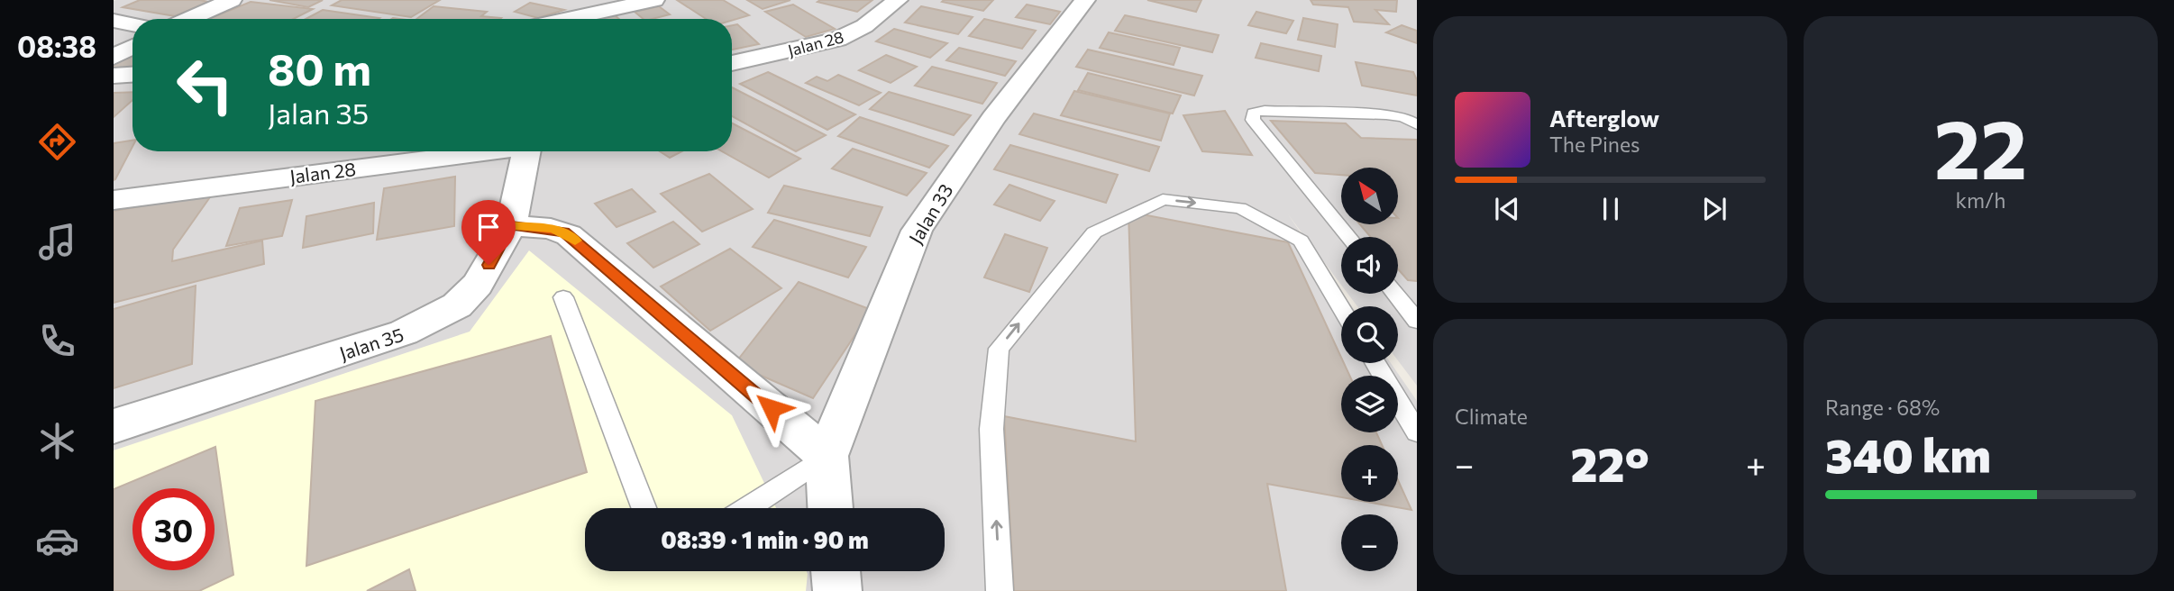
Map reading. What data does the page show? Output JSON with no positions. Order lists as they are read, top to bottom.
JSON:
{
  "streets": {
    "street": ["Jalan 28", "Jalan 33", "Jalan 35"]
  },
  "north": "top left",
  "page": {
    "tabs": "08:38",
    "tile": [
      ["22", "km/h"],
      "Climate",
      ["Range · 68%", "340 km"]
    ],
    "turn": ["80 m", "Jalan 35"],
    "song": ["Afterglow", "The Pines"],
    "map_buttons": ["+", "−"],
    "heat": ["−", "22°", "+"],
    "limit": "30",
    "trip": "08:39 · 1 min · 90 m"
  }
}
